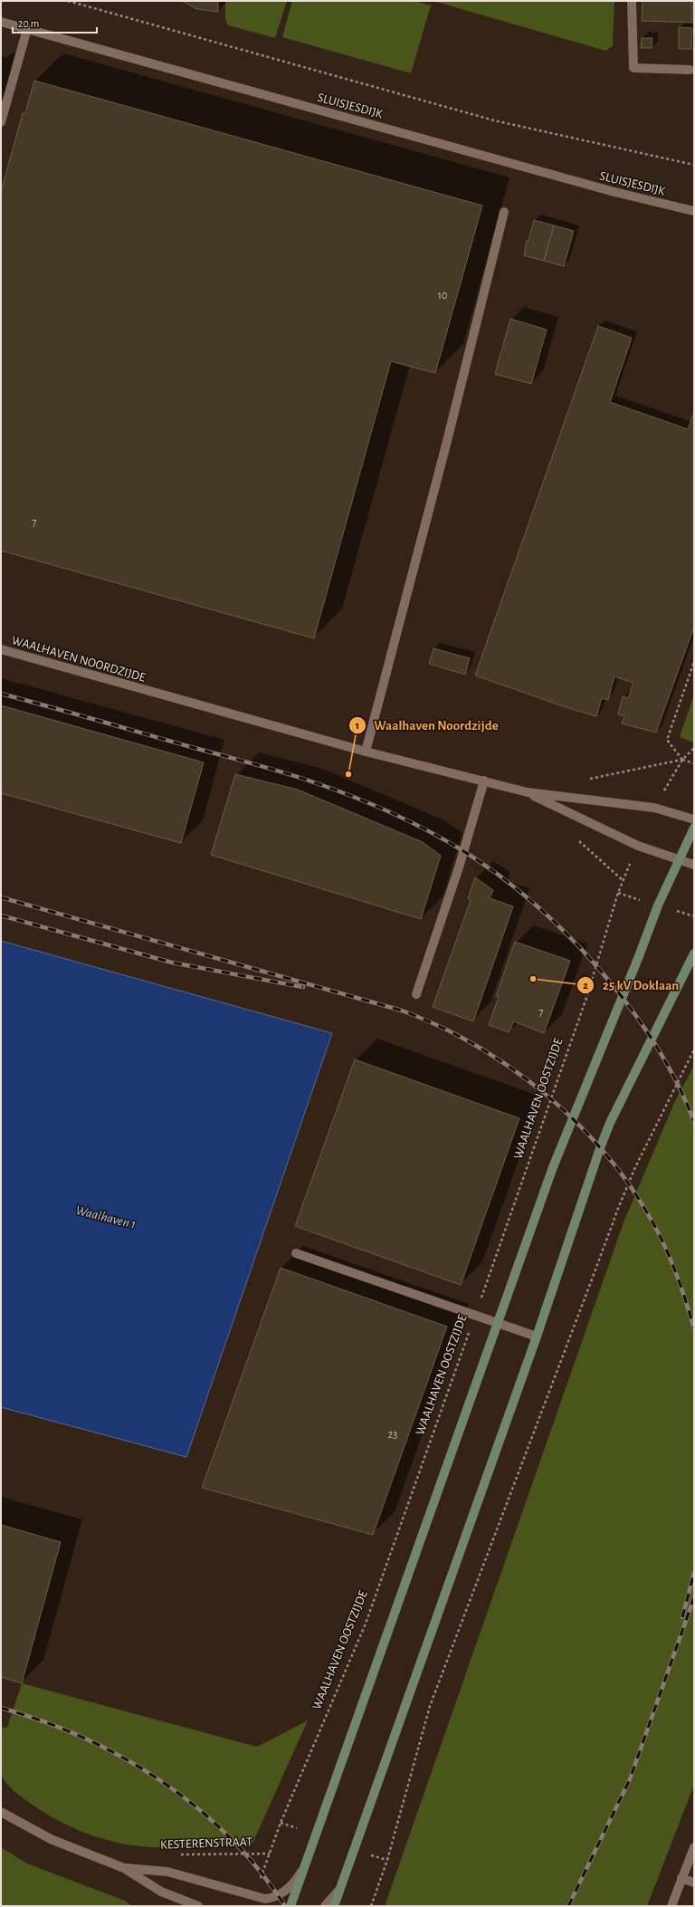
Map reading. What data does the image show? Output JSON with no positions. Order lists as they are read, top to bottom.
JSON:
{
  "streets": {
    "street": ["SLUISJESDIJK", "WAALHAVEN NOORDZIJDE", "KESTERENSTRAAT"],
    "path": ["WAALHAVEN OOSTZIJDE"]
  },
  "crossings": [
    ["WAALHAVEN NOORDZIJDE", "WAALHAVEN OOSTZIJDE"],
    ["WAALHAVEN OOSTZIJDE", "KESTERENSTRAAT"]
  ],
  "water": ["Waalhaven 1"],
  "places": ["Waalhaven Noordzijde", "25 kV Doklaan"],
  "house_numbers": [
    "10",
    "7",
    "7",
    "23"
  ],
  "scale_bar": "20 m"
}
